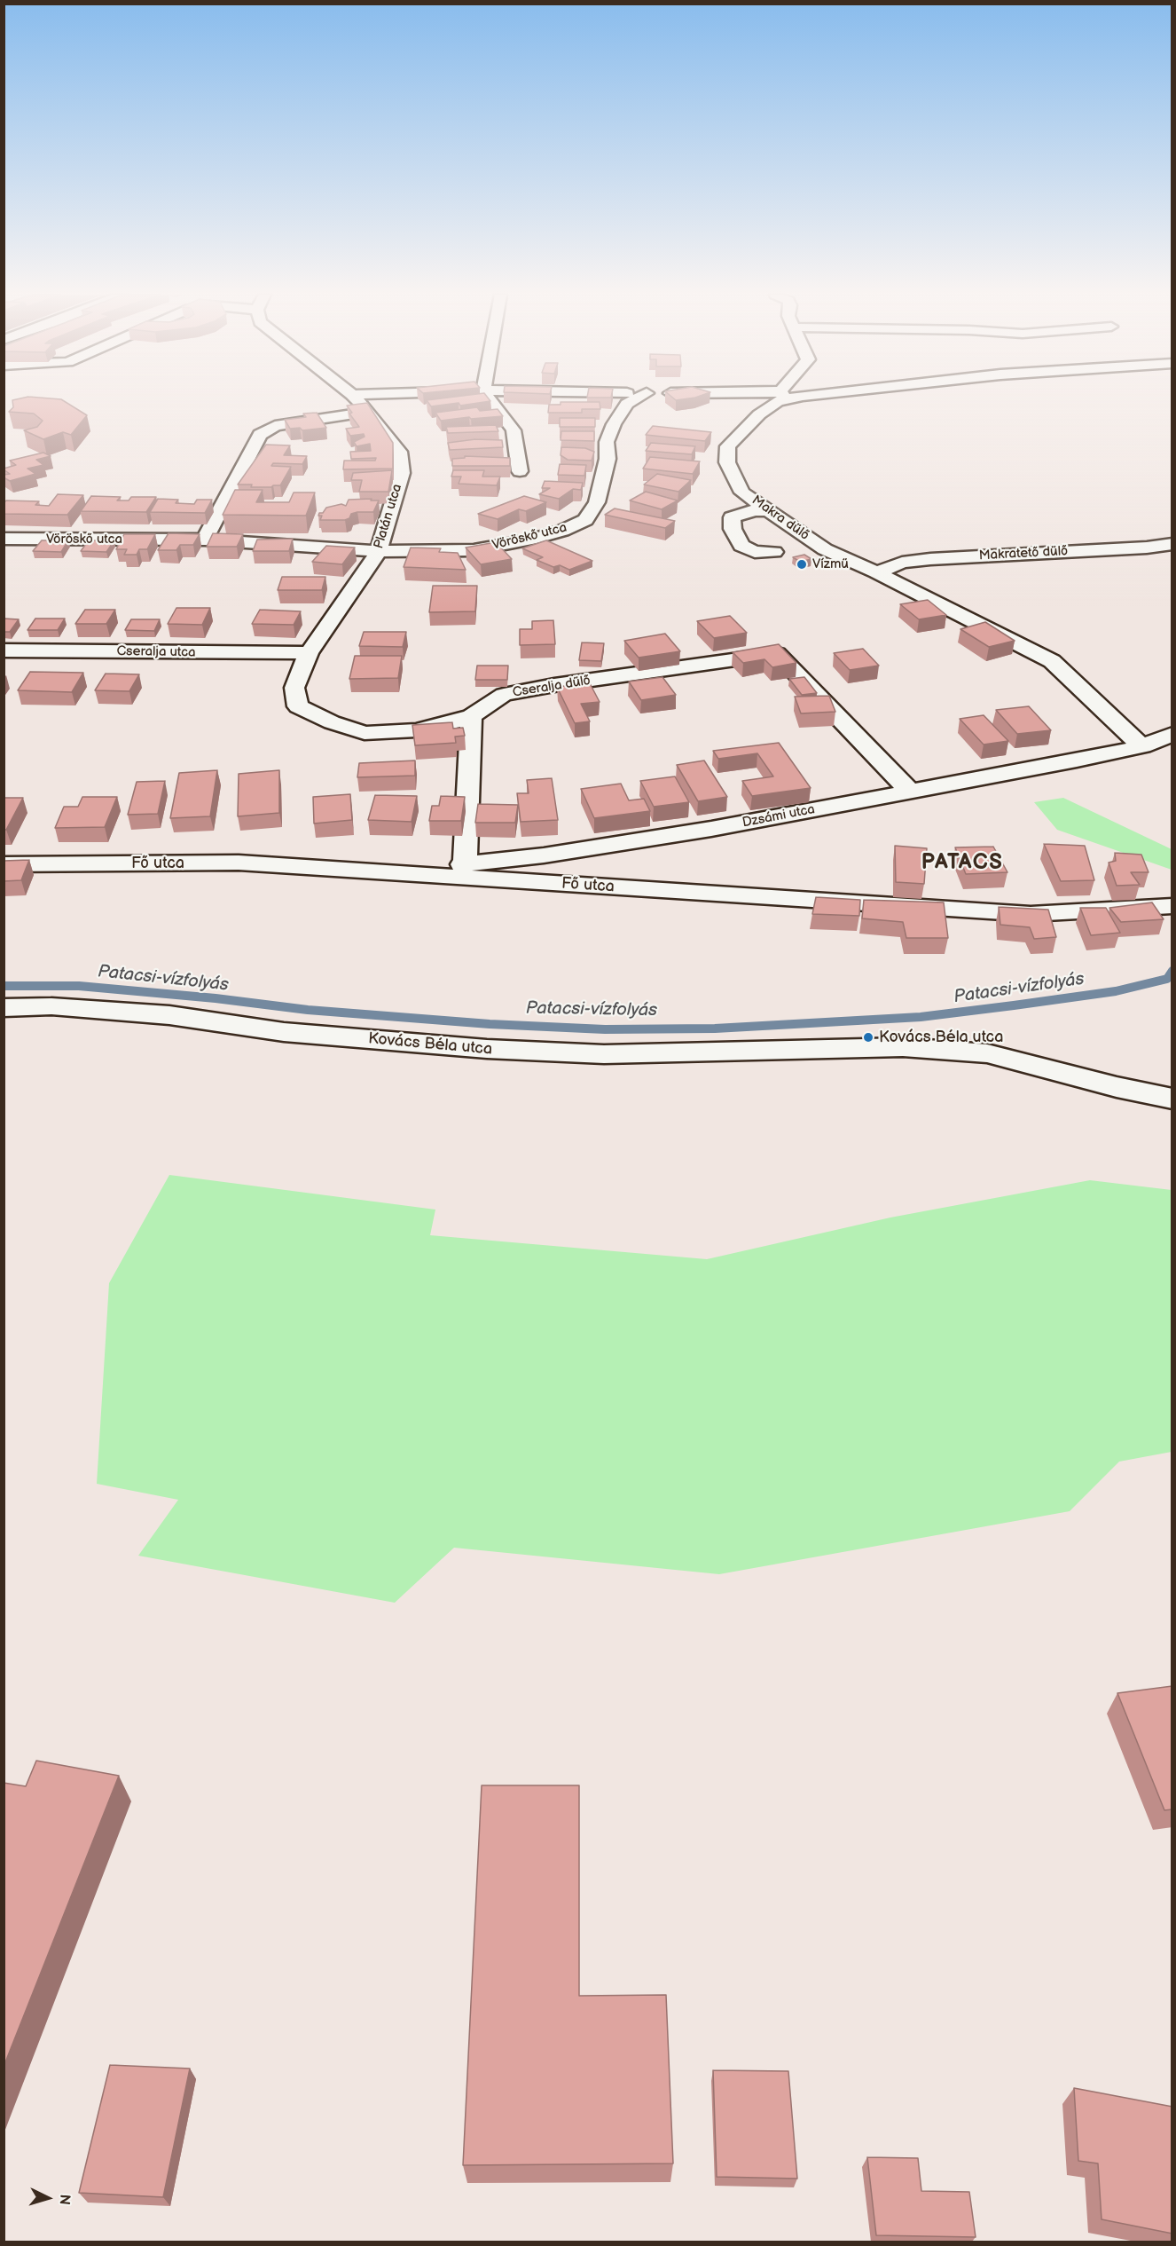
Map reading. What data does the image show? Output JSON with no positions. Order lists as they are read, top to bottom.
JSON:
{
  "streets": {
    "street": [
      "Platán utca",
      "Makra dűlő",
      "Vöröskő utca",
      "Makratető dűlő",
      "Cseralja utca",
      "Cseralja dűlő",
      "Dzsámi utca",
      "Fő utca",
      "Kovács Béla utca"
    ]
  },
  "crossings": [
    ["Platán utca", "Vöröskő utca"],
    ["Platán utca", "Cseralja utca"],
    ["Platán utca", "Cseralja dűlő"],
    ["Makra dűlő", "Makratető dűlő"],
    ["Makra dűlő", "Dzsámi utca"],
    ["Cseralja utca", "Cseralja dűlő"],
    ["Cseralja dűlő", "Dzsámi utca"],
    ["Dzsámi utca", "Fő utca"]
  ],
  "districts": ["PATACS"],
  "water": ["Patacsi-vízfolyás"],
  "places": ["Vízmű", "Kovács Béla utca"],
  "north": "right"
}
